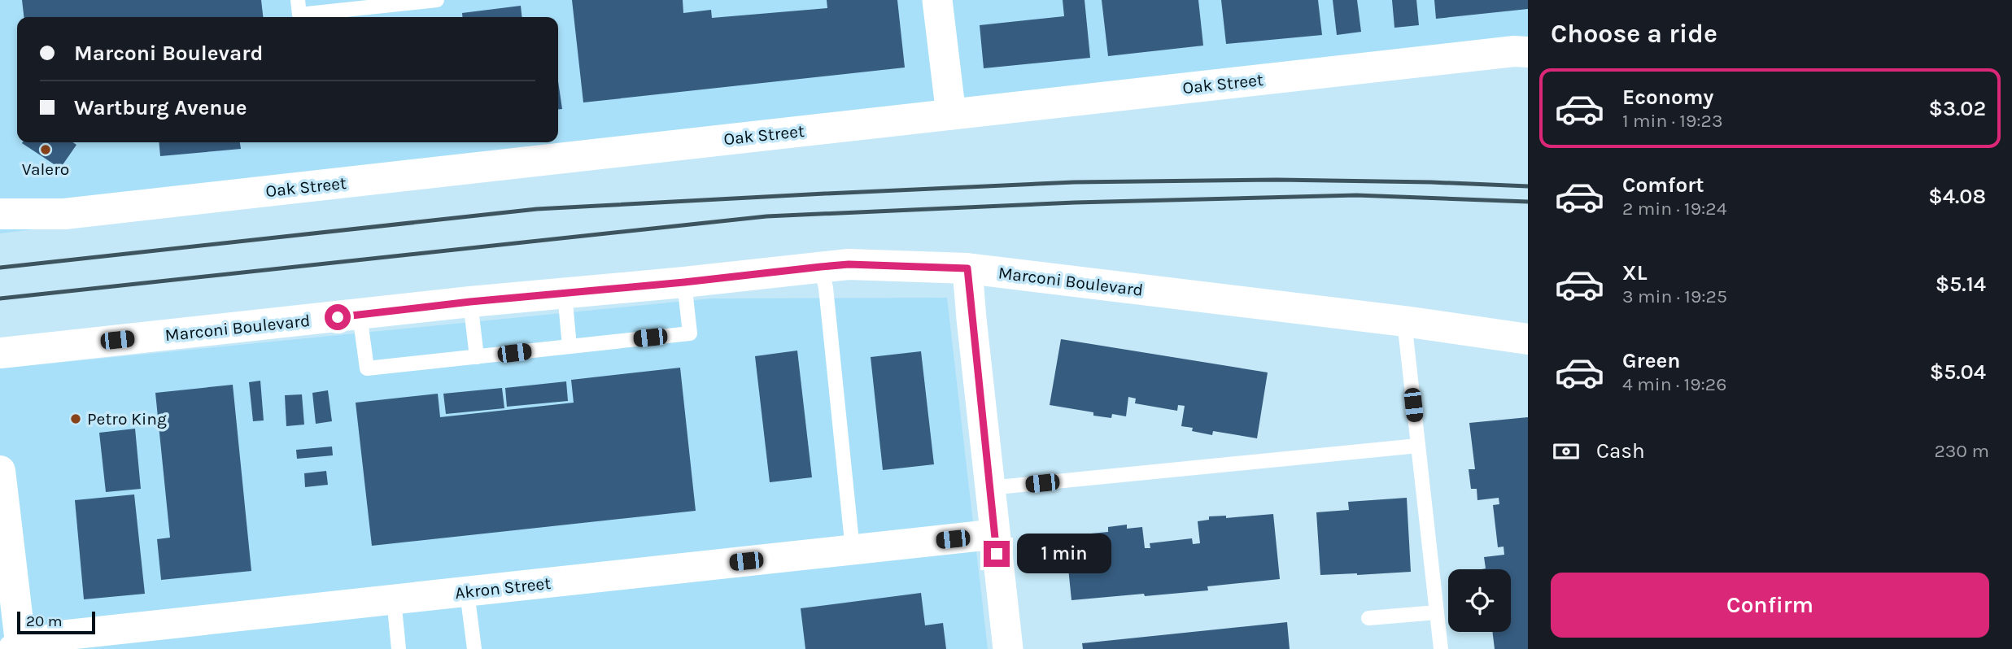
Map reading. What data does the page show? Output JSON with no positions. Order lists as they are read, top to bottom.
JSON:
{
  "streets": {
    "street": ["Oak Street", "Marconi Boulevard", "Akron Street"]
  },
  "places": ["Valero", "Petro King"],
  "scale_bar": "20 m",
  "page": {
    "heading": "Choose a ride",
    "banner": ["Marconi Boulevard", "Wartburg Avenue"],
    "list": [
      {
        "name": "Economy",
        "note": "1 min · 19:23",
        "value": "$3.02"
      },
      {
        "name": "Comfort",
        "note": "2 min · 19:24",
        "value": "$4.08"
      },
      {
        "name": "XL",
        "note": "3 min · 19:25",
        "value": "$5.14"
      },
      {
        "name": "Green",
        "note": "4 min · 19:26",
        "value": "$5.04"
      }
    ],
    "pay": ["Cash", "230 m"],
    "bubble": "1 min",
    "buttons": "Confirm",
    "scale": "20 m"
  }
}
